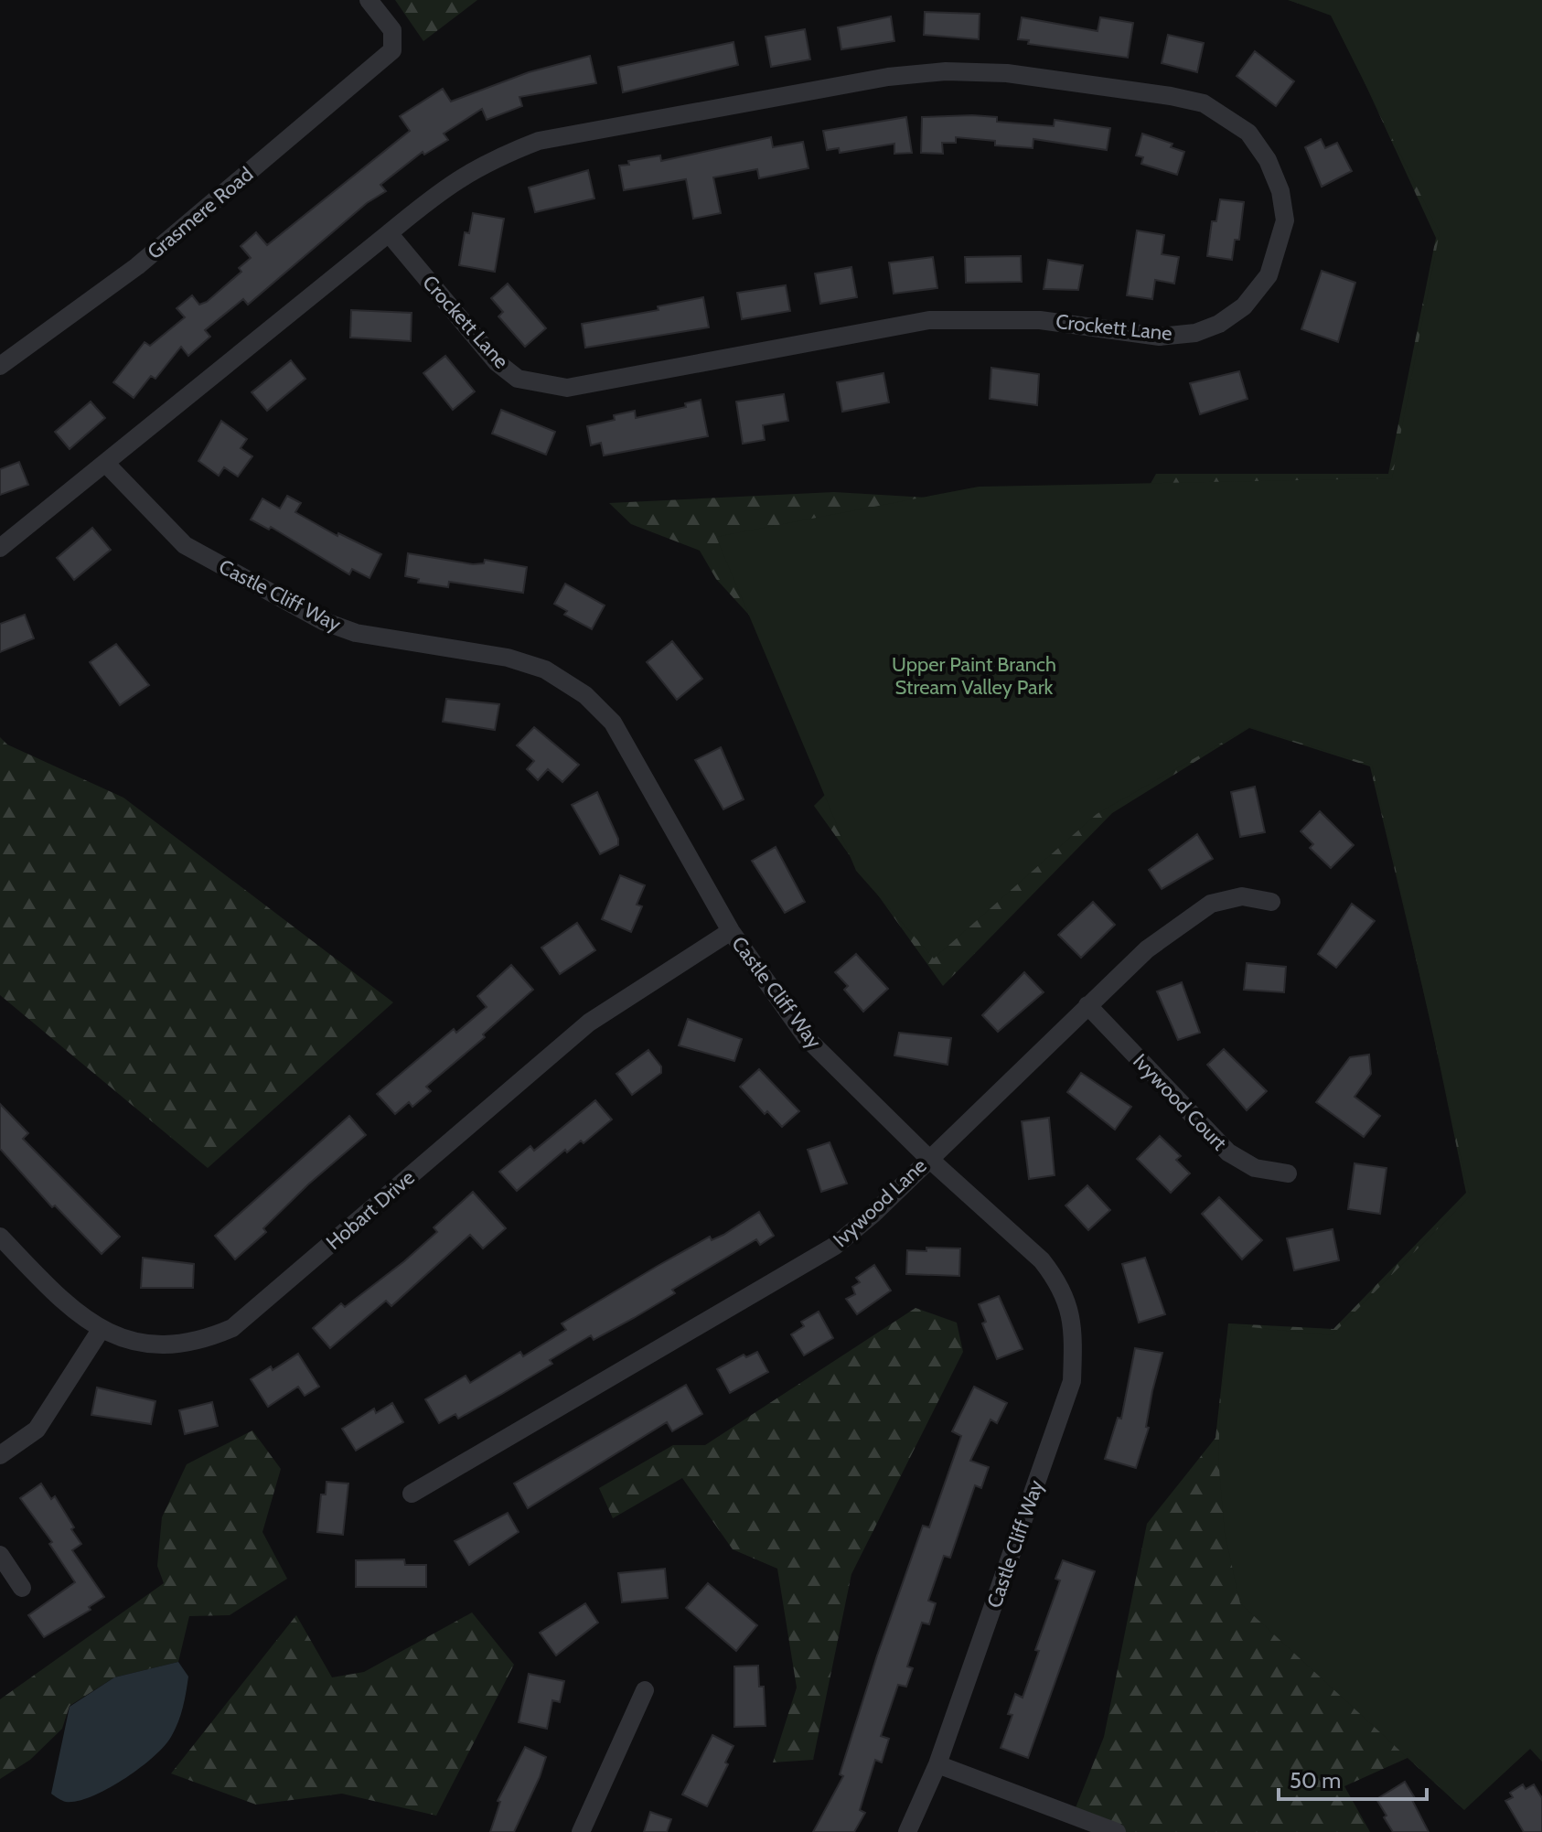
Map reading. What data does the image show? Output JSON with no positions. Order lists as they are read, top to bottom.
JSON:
{
  "streets": {
    "street": [
      "Grasmere Road",
      "Crockett Lane",
      "Castle Cliff Way",
      "Ivywood Court",
      "Ivywood Lane",
      "Hobart Drive"
    ]
  },
  "crossings": [
    ["Crockett Lane", "Castle Cliff Way"],
    ["Castle Cliff Way", "Ivywood Lane"],
    ["Castle Cliff Way", "Hobart Drive"],
    ["Ivywood Court", "Ivywood Lane"]
  ],
  "parks": ["Upper Paint Branch Stream Valley Park"],
  "scale_bar": "50 m"
}
